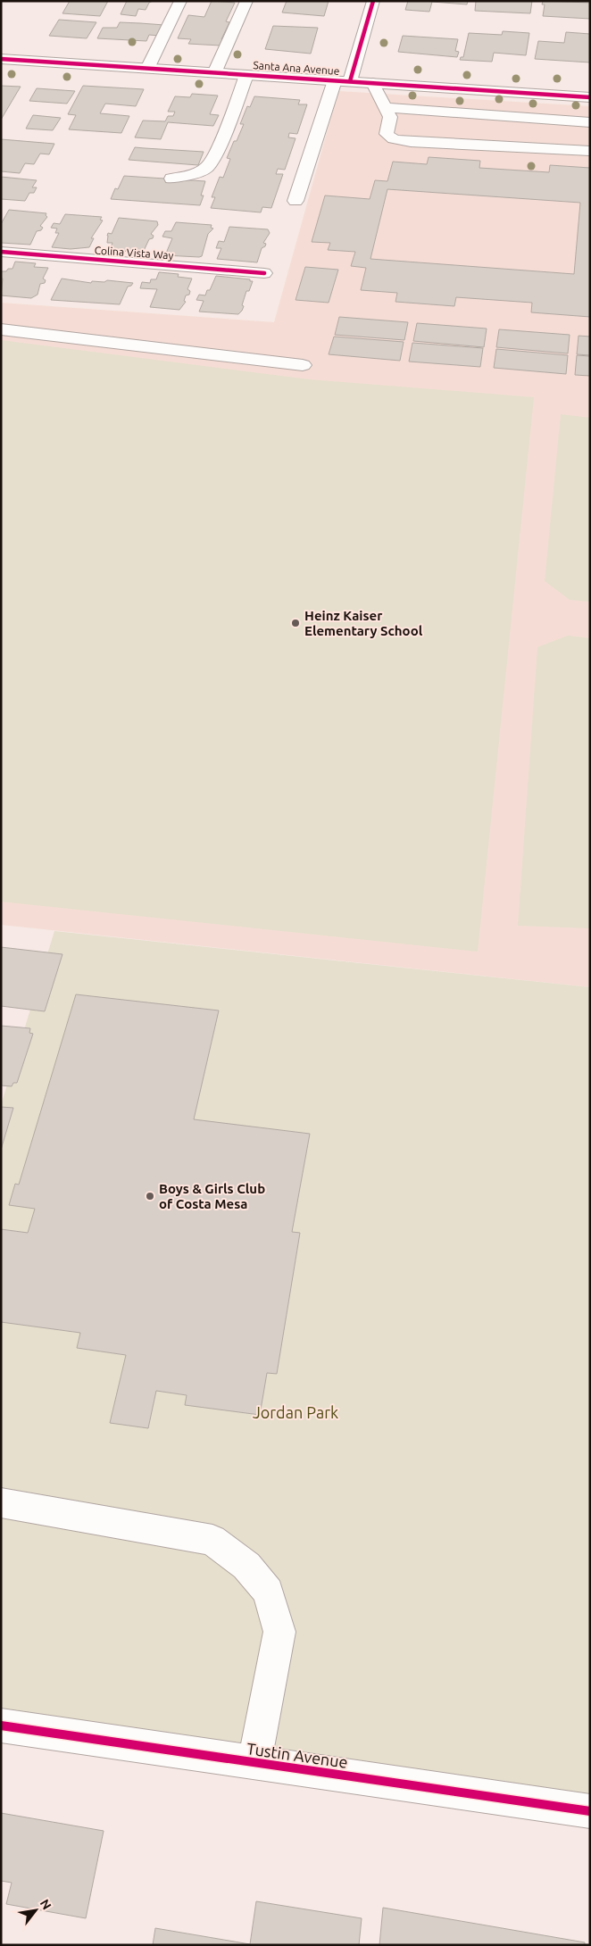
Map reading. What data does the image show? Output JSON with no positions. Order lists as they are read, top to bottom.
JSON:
{
  "streets": {
    "street": ["Santa Ana Avenue", "Colina Vista Way", "Tustin Avenue"]
  },
  "parks": ["Jordan Park"],
  "places": ["Heinz Kaiser Elementary School", "Boys & Girls Club of Costa Mesa"],
  "north": "top right"
}
